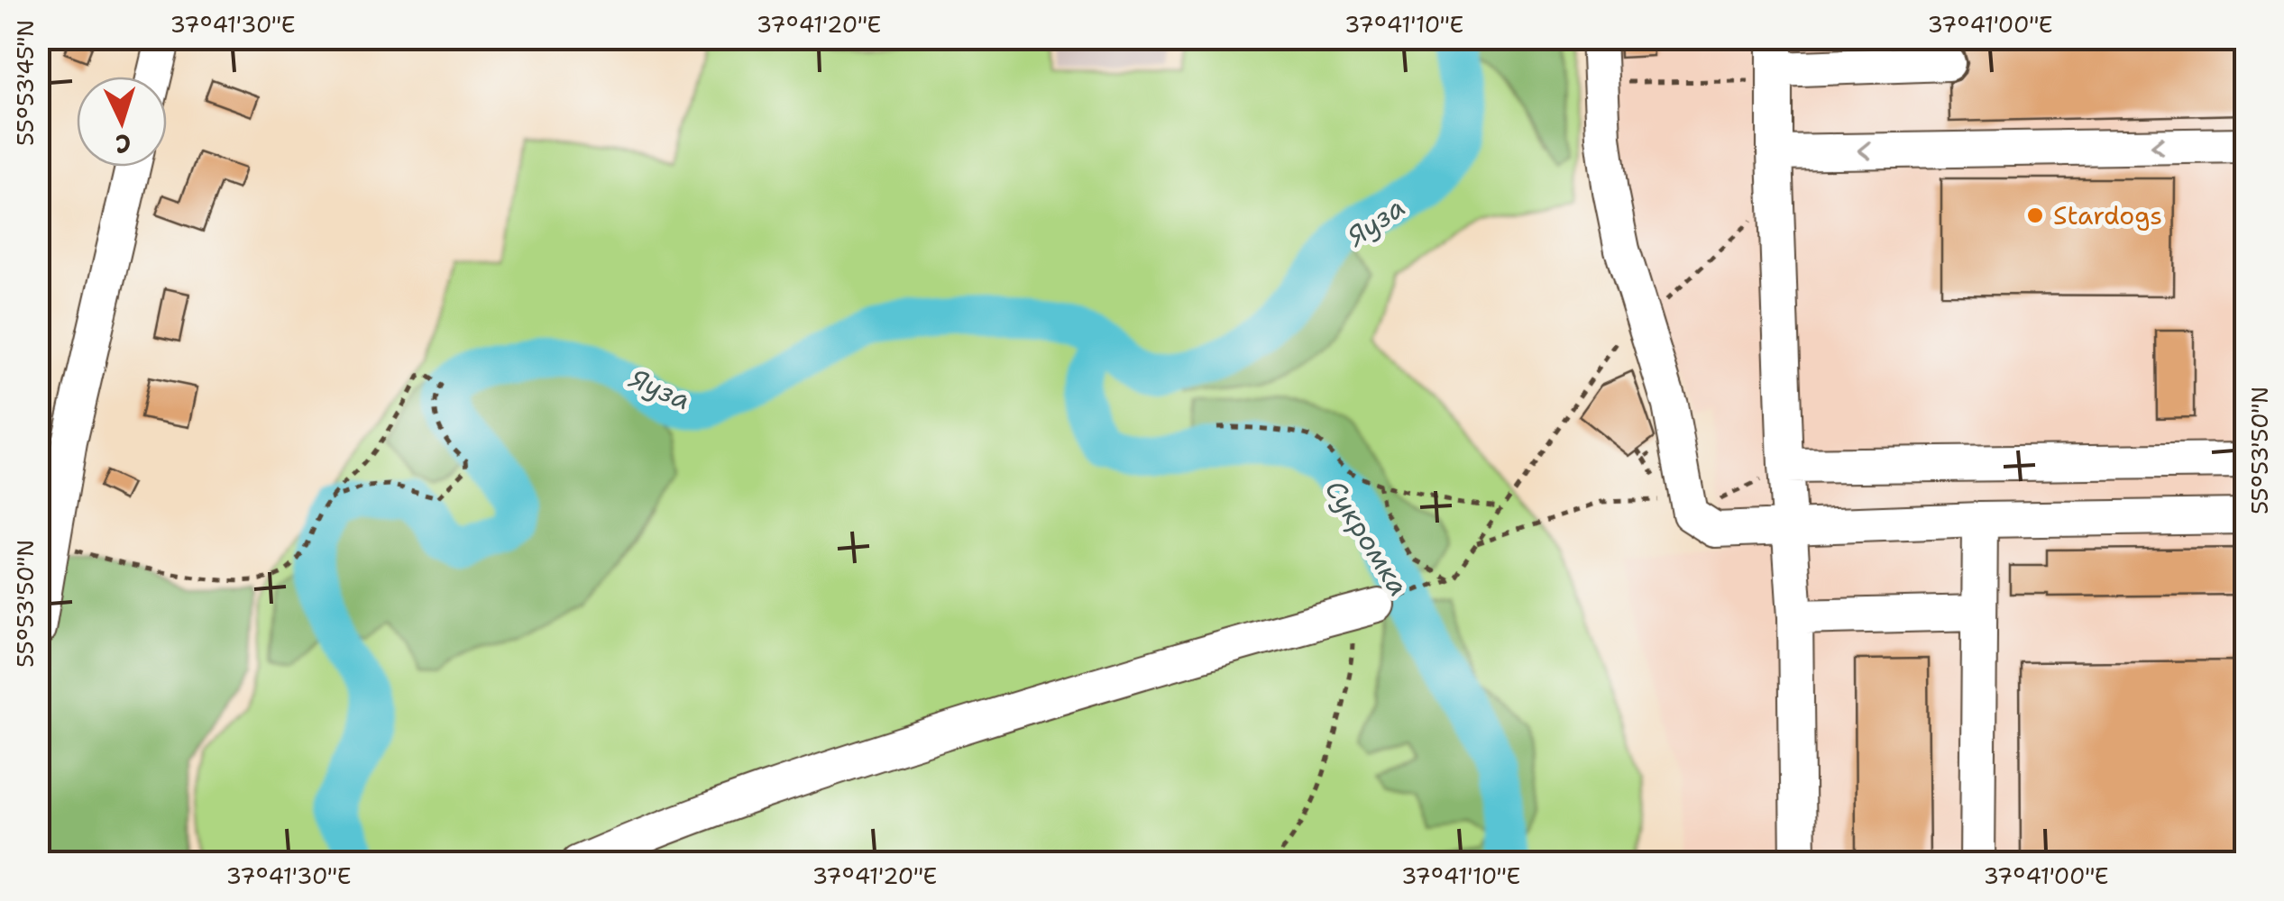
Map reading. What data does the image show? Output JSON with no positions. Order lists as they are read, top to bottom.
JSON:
{
  "water": ["Яуза", "Сукромка"],
  "places": ["Stardogs"],
  "north": "bottom",
  "coordinates": [
    "37°41'30\"E",
    "37°41'20\"E",
    "37°41'10\"E",
    "37°41'00\"E",
    "55°53'45\"N",
    "55°53'50\"N"
  ]
}
